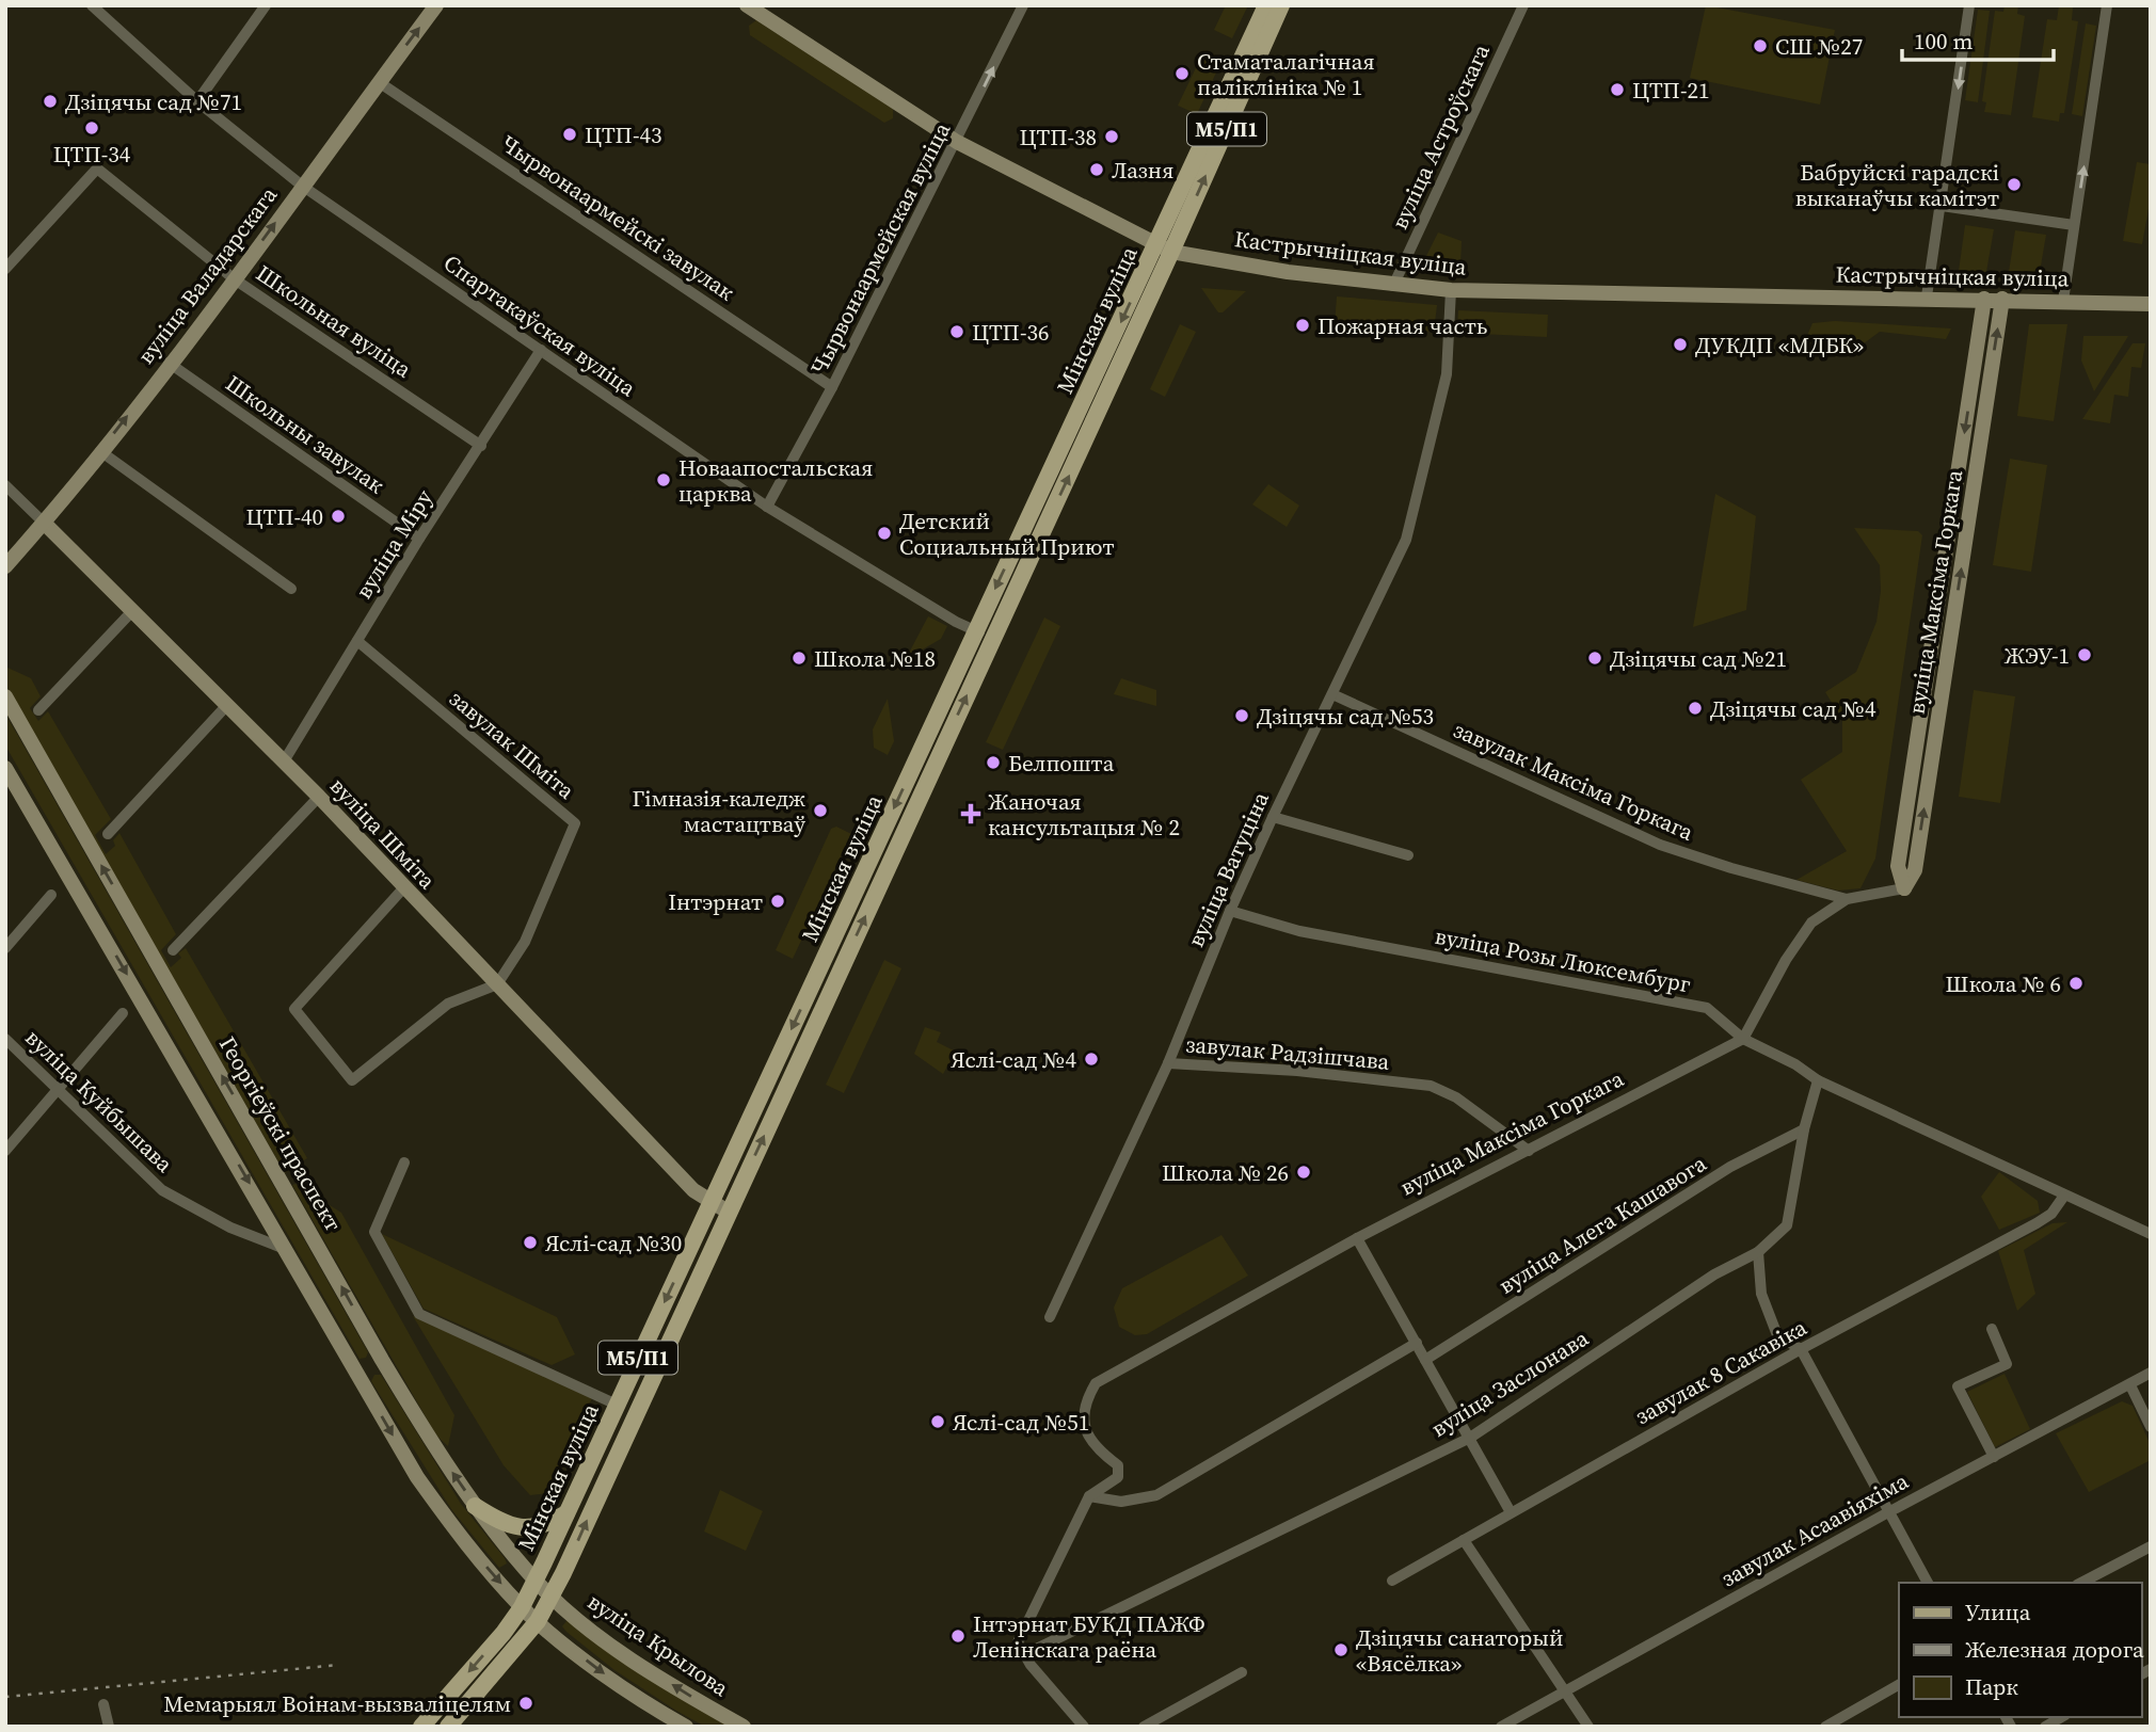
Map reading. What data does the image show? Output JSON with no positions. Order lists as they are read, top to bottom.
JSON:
{
  "streets": {
    "main road": [
      "М5/П1",
      "Кастрычніцкая вуліца",
      "вуліца Валадарскага",
      "Мінская вуліца",
      "вуліца Максіма Горкага",
      "вуліца Шміта",
      "Георгіеўскі праспект",
      "вуліца Крылова"
    ],
    "street": [
      "вуліца Астроўскага",
      "Чырвонаармейскі завулак",
      "Чырвонаармейская вуліца",
      "Школьная вуліца",
      "Спартакаўская вуліца",
      "Школьны завулак",
      "вуліца Міру",
      "завулак Шміта",
      "завулак Максіма Горкага",
      "вуліца Ватуціна",
      "вуліца Розы Люксембург",
      "завулак Радзішчава",
      "вуліца Куйбышава",
      "вуліца Алега Кашавога",
      "завулак 8 Сакавіка",
      "вуліца Заслонава",
      "завулак Асаавіяхіма"
    ]
  },
  "crossings": [
    ["вуліца Астроўскага", "Кастрычніцкая вуліца"],
    ["Чырвонаармейскі завулак", "Чырвонаармейская вуліца"],
    ["Чырвонаармейскі завулак", "вуліца Валадарскага"],
    ["Чырвонаармейская вуліца", "Кастрычніцкая вуліца"],
    ["Чырвонаармейская вуліца", "Спартакаўская вуліца"],
    ["Кастрычніцкая вуліца", "Мінская вуліца"],
    ["Кастрычніцкая вуліца", "вуліца Максіма Горкага"],
    ["Кастрычніцкая вуліца", "вуліца Ватуціна"],
    ["вуліца Валадарскага", "Школьная вуліца"],
    ["вуліца Валадарскага", "Спартакаўская вуліца"],
    ["вуліца Валадарскага", "Школьны завулак"],
    ["вуліца Валадарскага", "вуліца Шміта"],
    ["Мінская вуліца", "Спартакаўская вуліца"],
    ["Мінская вуліца", "вуліца Шміта"],
    ["Мінская вуліца", "Георгіеўскі праспект"],
    ["Мінская вуліца", "вуліца Крылова"],
    ["Школьная вуліца", "вуліца Міру"],
    ["Спартакаўская вуліца", "вуліца Міру"],
    ["Школьны завулак", "вуліца Міру"],
    ["вуліца Міру", "завулак Шміта"],
    ["вуліца Міру", "вуліца Шміта"],
    ["вуліца Максіма Горкага", "вуліца Розы Люксембург"],
    ["вуліца Максіма Горкага", "завулак Радзішчава"],
    ["завулак Шміта", "вуліца Шміта"],
    ["завулак Максіма Горкага", "вуліца Ватуціна"],
    ["вуліца Ватуціна", "вуліца Розы Люксембург"],
    ["вуліца Ватуціна", "завулак Радзішчава"],
    ["вуліца Розы Люксембург", "завулак 8 Сакавіка"],
    ["вуліца Розы Люксембург", "вуліца Заслонава"],
    ["Георгіеўскі праспект", "вуліца Крылова"],
    ["вуліца Алега Кашавога", "вуліца Заслонава"]
  ],
  "one_way": ["вуліца Валадарскага"],
  "places": {
    "other": [
      "СШ №27",
      "Стаматалагічная паліклініка № 1",
      "ЦТП-21",
      "Дзіцячы сад №71",
      "ЦТП-34",
      "ЦТП-43",
      "ЦТП-38",
      "Лазня",
      "Бабруйскі гарадскі выканаўчы камітэт",
      "Пожарная часть",
      "ЦТП-36",
      "ДУКДП «МДБК»",
      "Новаапостальская царква",
      "ЦТП-40",
      "Детский Социальный Приют",
      "ЖЭУ-1",
      "Школа №18",
      "Дзіцячы сад №21",
      "Дзіцячы сад №4",
      "Дзіцячы сад №53",
      "Белпошта",
      "Гімназія-каледж мастацтваў",
      "Інтэрнат",
      "Школа № 6",
      "Яслі-сад №4",
      "Школа № 26",
      "Яслі-сад №30",
      "Яслі-сад №51",
      "Інтэрнат БУКД ПАЖФ Ленінскага раёна",
      "Дзіцячы санаторый «Вясёлка»",
      "Мемарыял Воінам-вызваліцелям"
    ],
    "health": ["Жаночая кансультацыя № 2"]
  },
  "legend": ["Улица", "Железная дорога", "Парк"],
  "scale_bar": "100 m"
}
